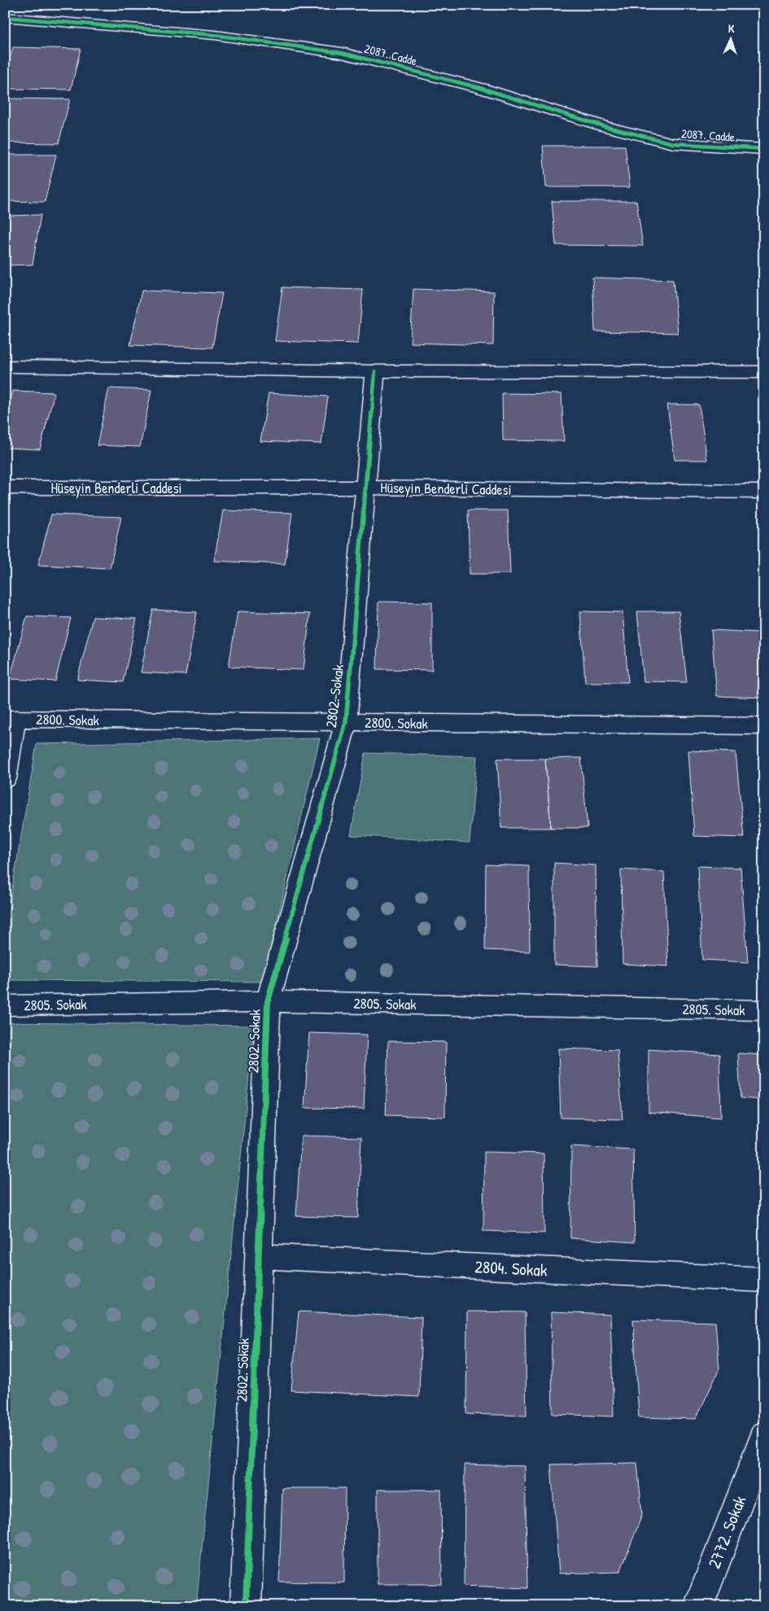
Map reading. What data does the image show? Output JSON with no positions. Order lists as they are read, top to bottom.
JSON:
{
  "streets": {
    "street": [
      "2087. Cadde",
      "Hüseyin Benderli Caddesi",
      "2802. Sokak",
      "2800. Sokak",
      "2805. Sokak",
      "2804. Sokak",
      "2772. Sokak"
    ]
  },
  "crossings": [
    ["Hüseyin Benderli Caddesi", "2802. Sokak"],
    ["2802. Sokak", "2800. Sokak"],
    ["2802. Sokak", "2805. Sokak"],
    ["2802. Sokak", "2804. Sokak"]
  ],
  "north": "top"
}
